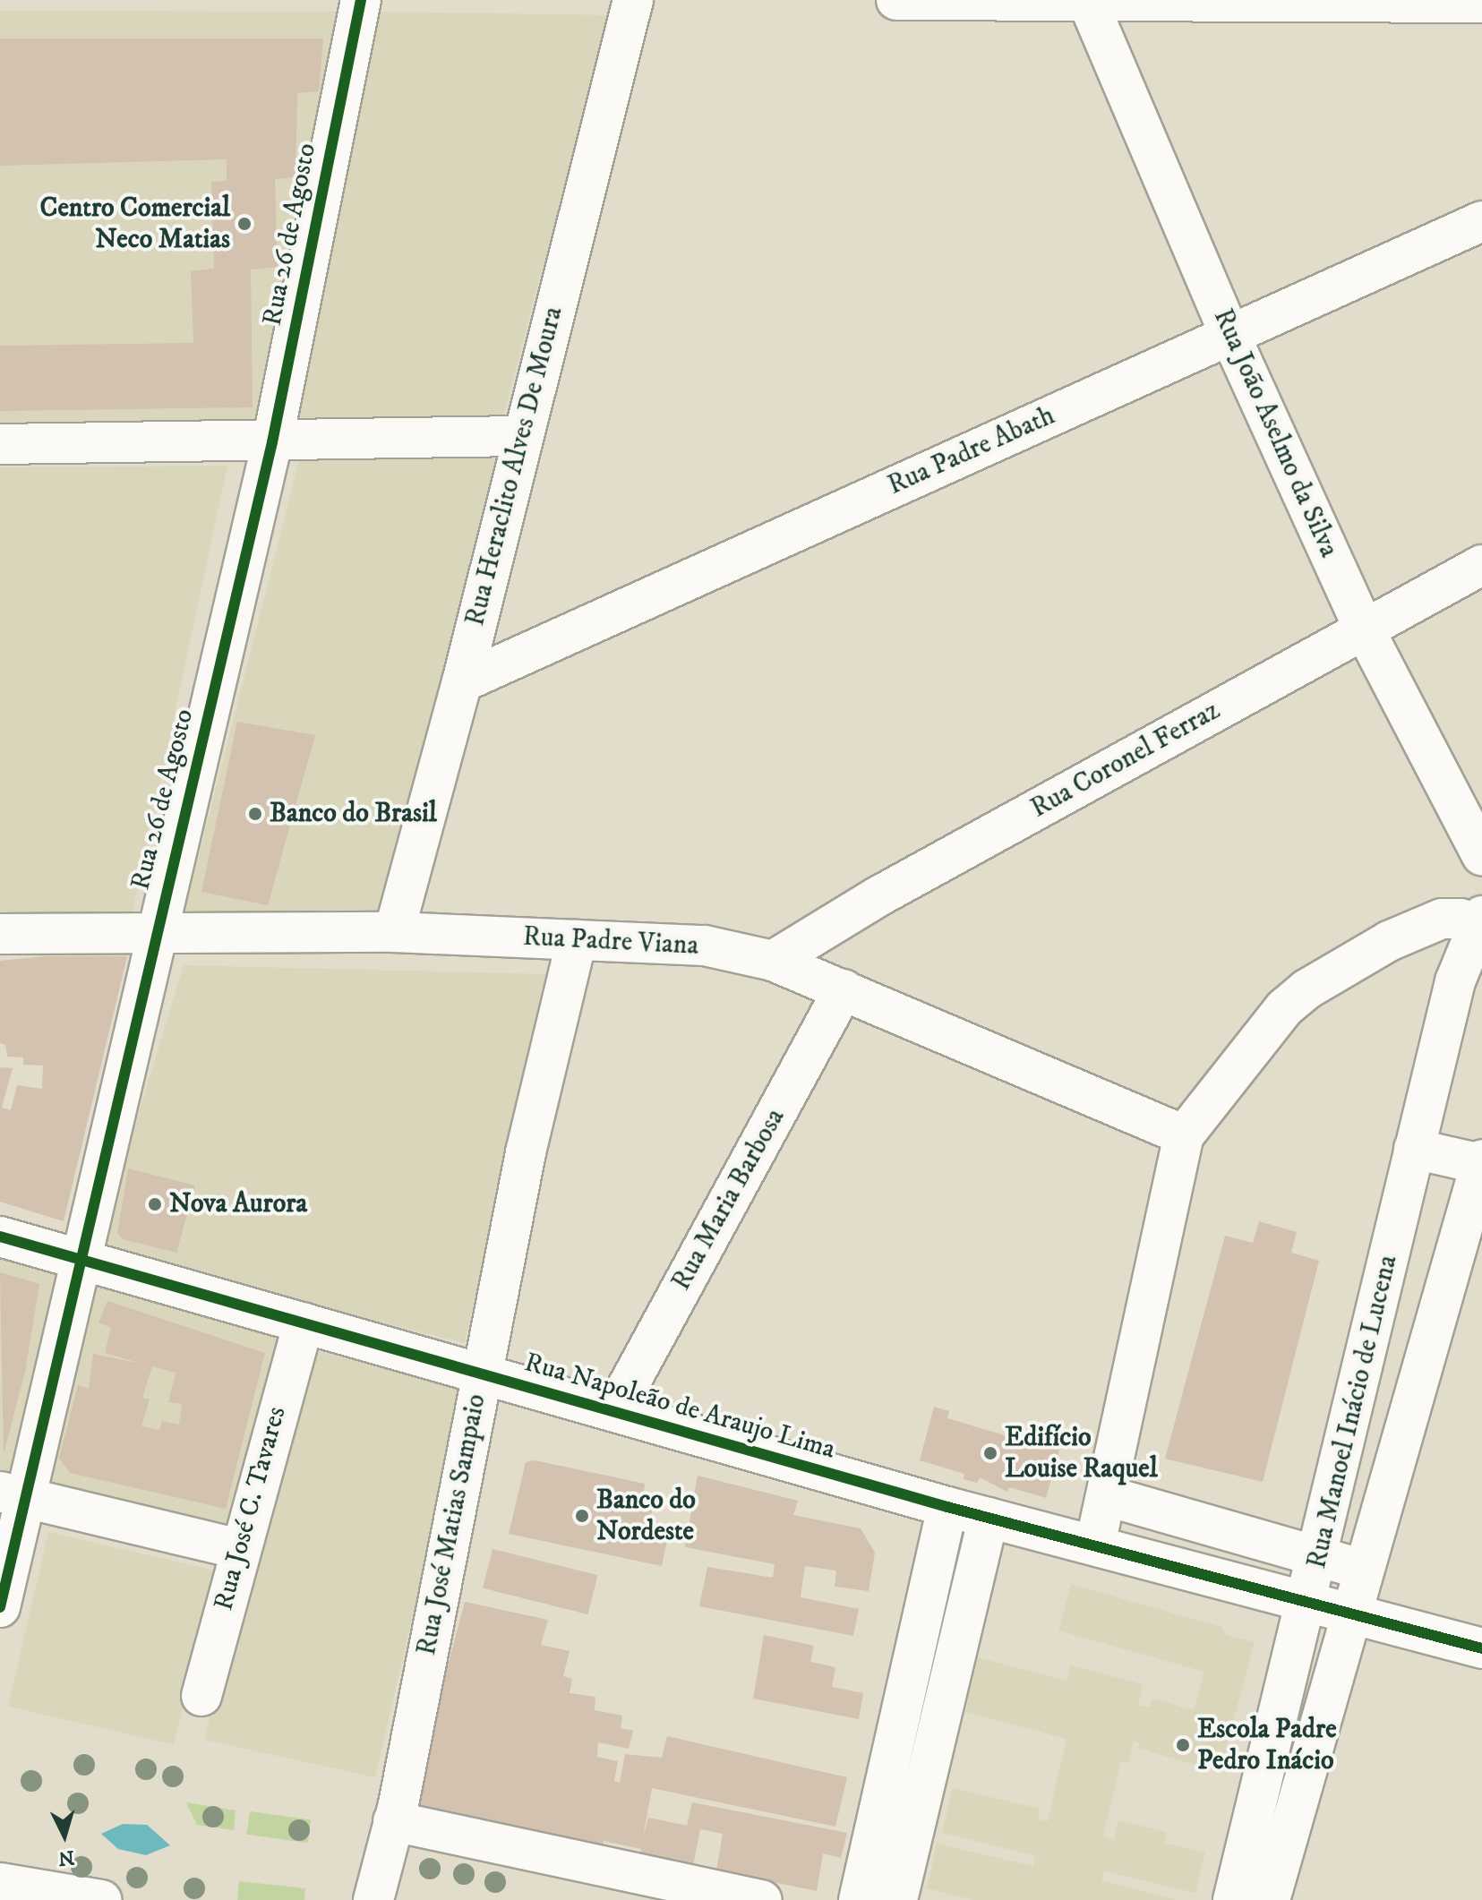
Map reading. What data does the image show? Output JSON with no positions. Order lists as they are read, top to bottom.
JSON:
{
  "streets": {
    "street": [
      "Rua 26 de Agosto",
      "Rua João Aselmo da Silva",
      "Rua Padre Abath",
      "Rua Heraclito Alves De Moura",
      "Rua Coronel Ferraz",
      "Rua Padre Viana",
      "Rua Maria Barbosa",
      "Rua Napoleão de Araujo Lima",
      "Rua Manoel Inácio de Lucena",
      "Rua José C. Tavares",
      "Rua José Matias Sampaio"
    ]
  },
  "crossings": [
    ["Rua 26 de Agosto", "Rua Padre Viana"],
    ["Rua 26 de Agosto", "Rua Napoleão de Araujo Lima"],
    ["Rua João Aselmo da Silva", "Rua Padre Abath"],
    ["Rua João Aselmo da Silva", "Rua Coronel Ferraz"],
    ["Rua Padre Abath", "Rua Heraclito Alves De Moura"],
    ["Rua Heraclito Alves De Moura", "Rua Padre Viana"],
    ["Rua Coronel Ferraz", "Rua Padre Viana"],
    ["Rua Padre Viana", "Rua Maria Barbosa"],
    ["Rua Padre Viana", "Rua José Matias Sampaio"],
    ["Rua Maria Barbosa", "Rua Napoleão de Araujo Lima"],
    ["Rua Napoleão de Araujo Lima", "Rua Manoel Inácio de Lucena"],
    ["Rua Napoleão de Araujo Lima", "Rua José C. Tavares"],
    ["Rua Napoleão de Araujo Lima", "Rua José Matias Sampaio"]
  ],
  "places": [
    "Centro Comercial Neco Matias",
    "Banco do Brasil",
    "Nova Aurora",
    "Edifício Louise Raquel",
    "Banco do Nordeste",
    "Escola Padre Pedro Inácio"
  ],
  "north": "bottom"
}
